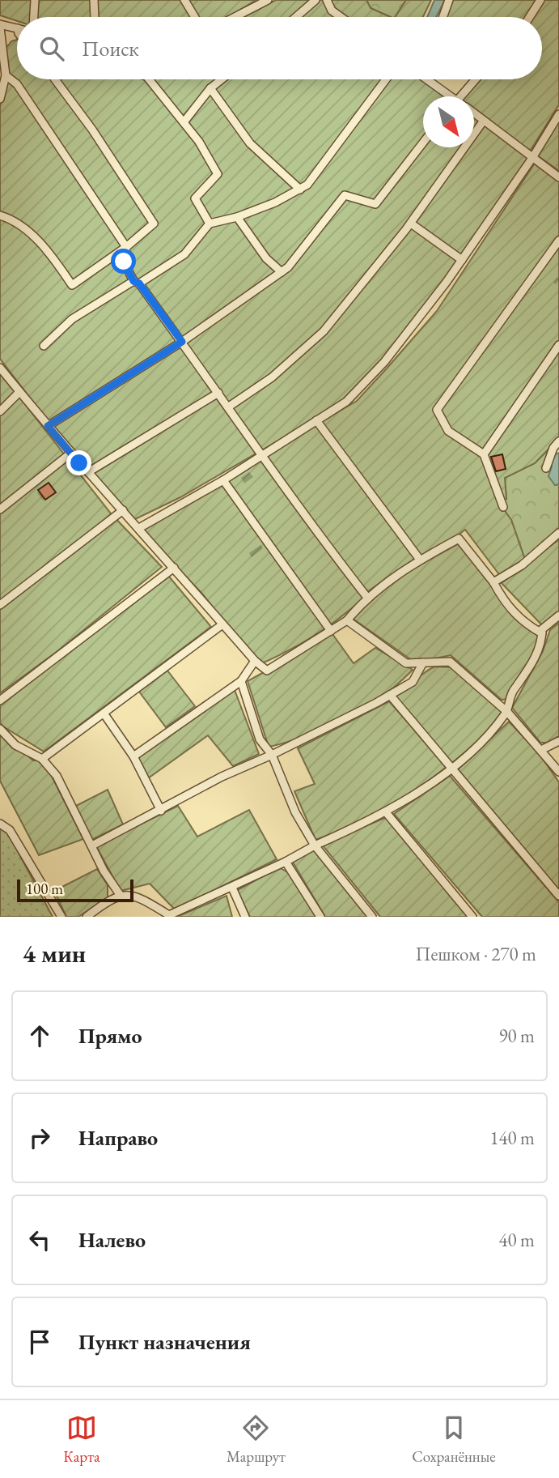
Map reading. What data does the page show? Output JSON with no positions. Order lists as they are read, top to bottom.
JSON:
{
  "scale_bar": "100 m",
  "north": "bottom right",
  "page": {
    "search": "Поиск",
    "scale": "100 m",
    "heading": ["4 мин", "Пешком · 270 m"],
    "list": [
      ["Прямо", "90 m"],
      ["Направо", "140 m"],
      ["Налево", "40 m"],
      "Пункт назначения"
    ],
    "nav": ["Карта", "Маршрут", "Сохранённые"]
  }
}
